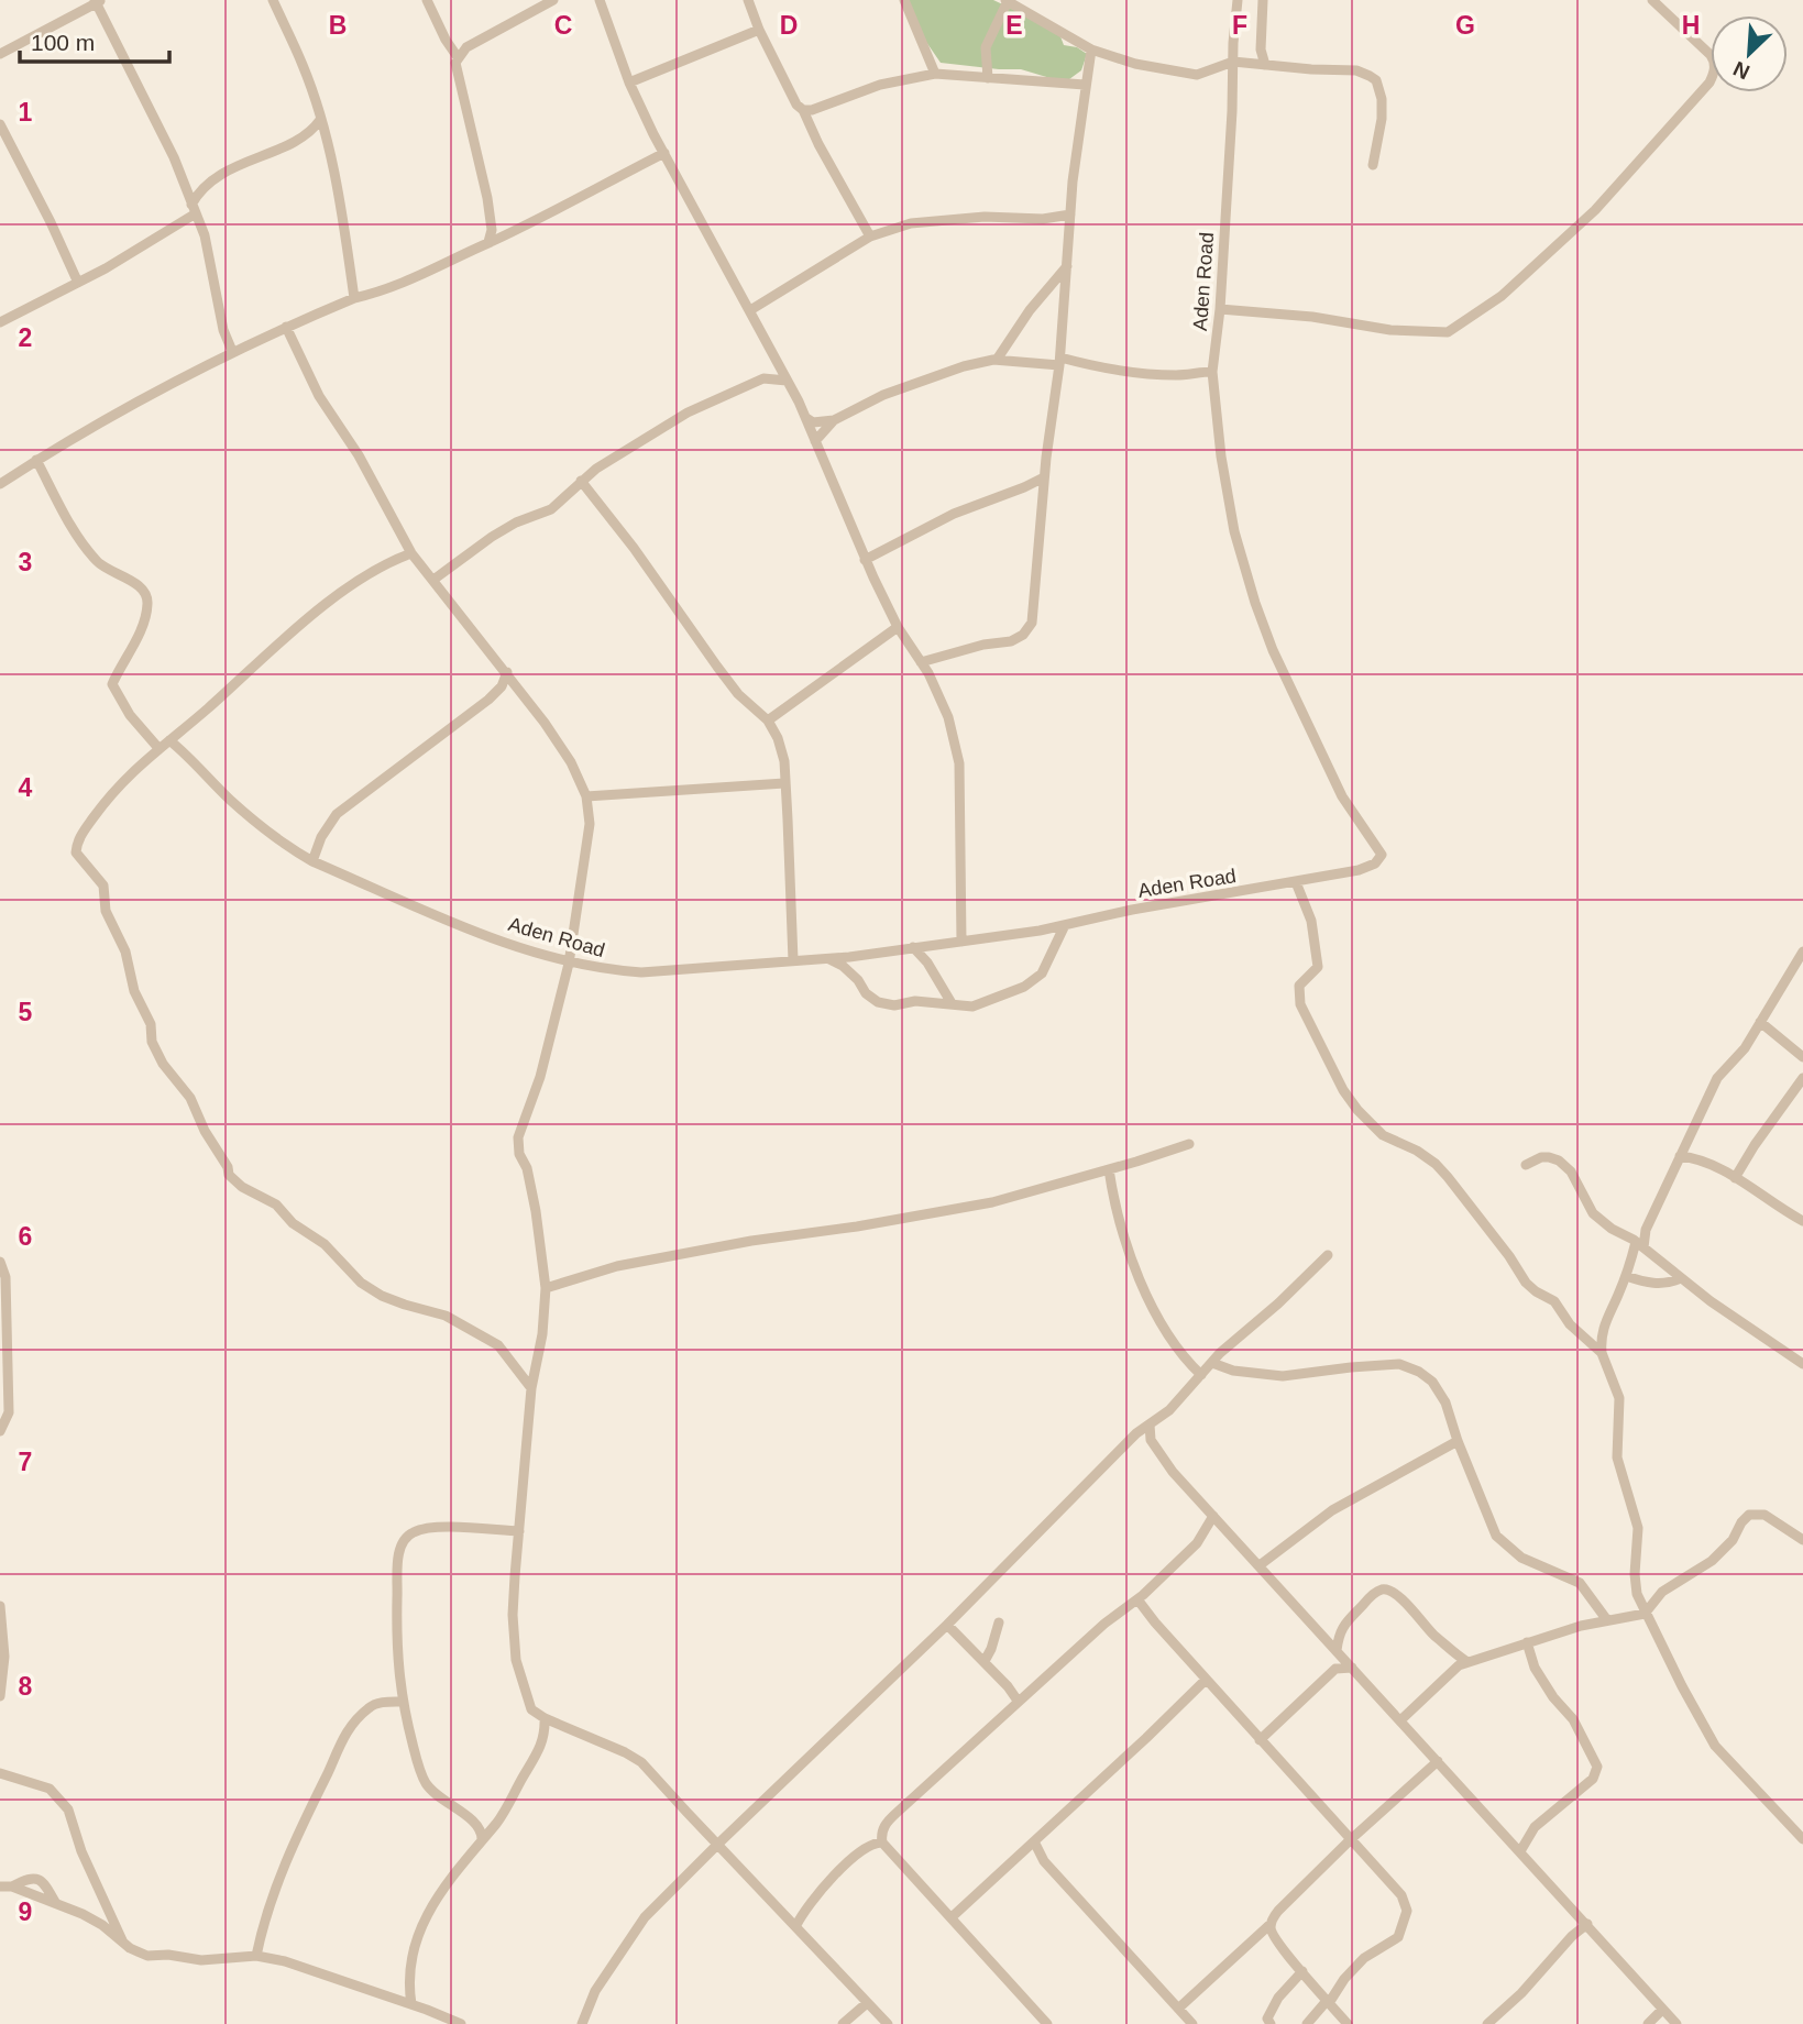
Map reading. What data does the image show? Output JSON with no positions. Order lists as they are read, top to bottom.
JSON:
{
  "streets": {
    "street": ["Aden Road"]
  },
  "scale_bar": "100 m",
  "north": "bottom left",
  "grid": {
    "columns": [
      "B",
      "C",
      "D",
      "E",
      "F",
      "G",
      "H"
    ],
    "rows": [
      "1",
      "2",
      "3",
      "4",
      "5",
      "6",
      "7",
      "8",
      "9"
    ]
  }
}
